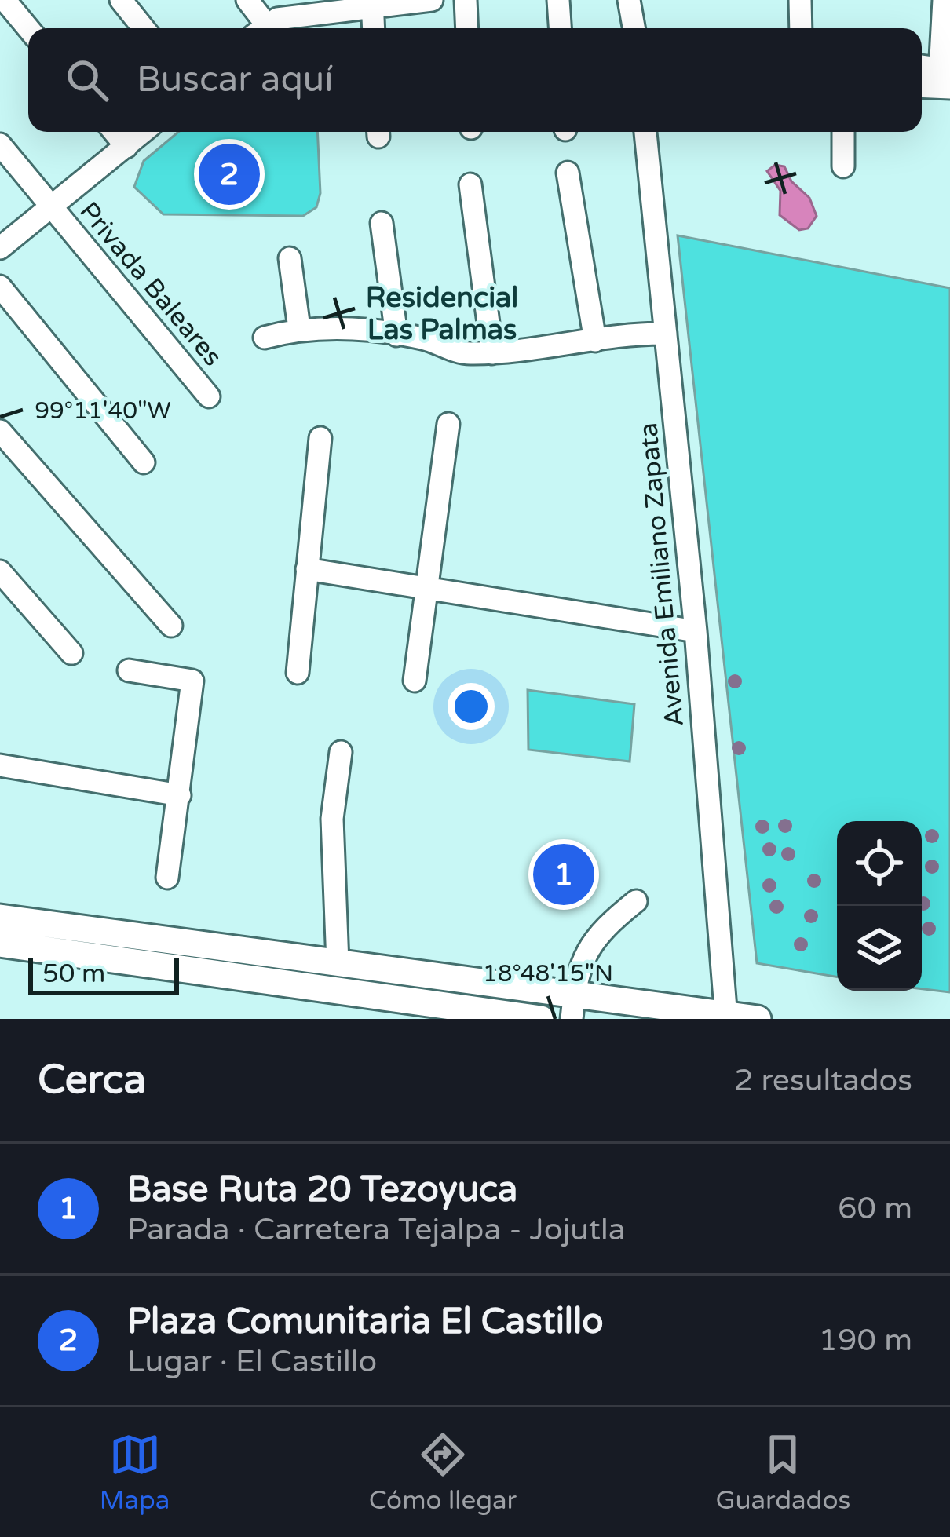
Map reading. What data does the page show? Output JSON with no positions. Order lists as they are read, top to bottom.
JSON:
{
  "streets": {
    "street": ["Privada Baleares", "Avenida Emiliano Zapata"]
  },
  "districts": ["Residencial Las Palmas"],
  "scale_bar": "50 m",
  "page": {
    "search": "Buscar aquí",
    "pins": ["2", "1"],
    "scale": "50 m",
    "heading": ["Cerca", "2 resultados"],
    "list": [
      {
        "mark": "1",
        "name": "Base Ruta 20 Tezoyuca",
        "note": "Parada · Carretera Tejalpa - Jojutla",
        "value": "60 m"
      },
      {
        "mark": "2",
        "name": "Plaza Comunitaria El Castillo",
        "note": "Lugar · El Castillo",
        "value": "190 m"
      }
    ],
    "nav": ["Mapa", "Cómo llegar", "Guardados"]
  },
  "coordinates": ["99°11'40\"W", "18°48'15\"N"]
}
